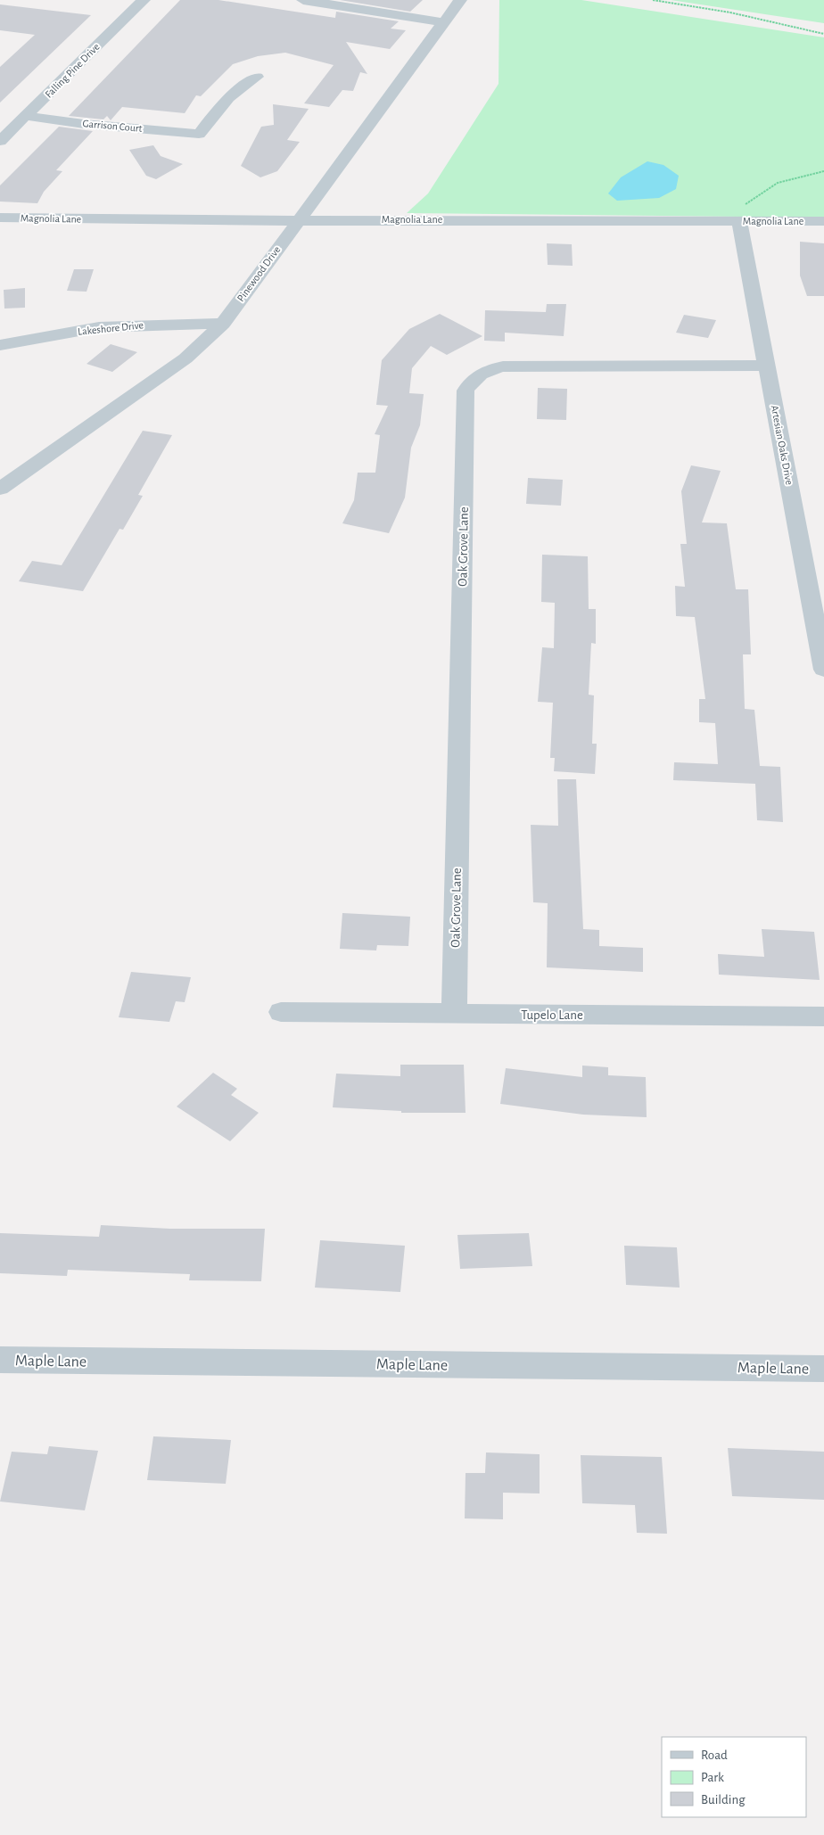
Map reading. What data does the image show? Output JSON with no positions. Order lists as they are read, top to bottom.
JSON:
{
  "streets": {
    "street": [
      "Falling Pine Drive",
      "Garrison Court",
      "Magnolia Lane",
      "Pinewood Drive",
      "Lakeshore Drive",
      "Artesian Oaks Drive",
      "Oak Grove Lane",
      "Tupelo Lane",
      "Maple Lane"
    ]
  },
  "crossings": [
    ["Falling Pine Drive", "Garrison Court"],
    ["Magnolia Lane", "Pinewood Drive"],
    ["Magnolia Lane", "Artesian Oaks Drive"],
    ["Pinewood Drive", "Lakeshore Drive"],
    ["Artesian Oaks Drive", "Oak Grove Lane"],
    ["Oak Grove Lane", "Tupelo Lane"]
  ],
  "legend": ["Road", "Park", "Building"]
}
